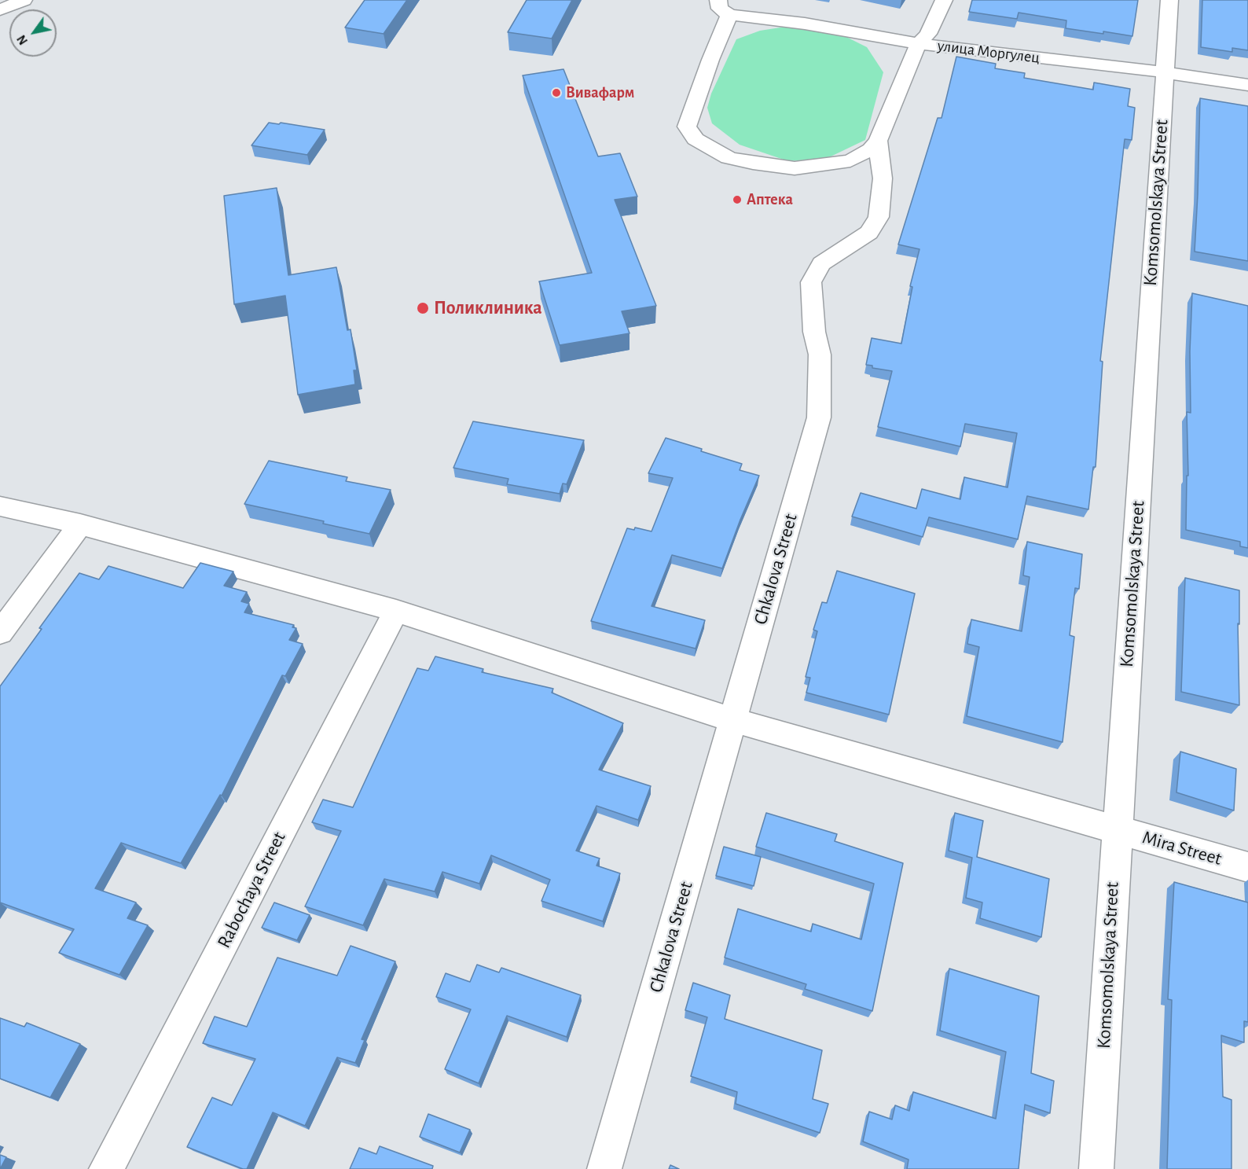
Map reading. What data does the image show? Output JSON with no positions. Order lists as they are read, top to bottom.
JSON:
{
  "streets": {
    "street": [
      "улица Моргулец",
      "Komsomolskaya Street",
      "Chkalova Street",
      "Mira Street",
      "Rabochaya Street"
    ]
  },
  "crossings": [
    ["улица Моргулец", "Komsomolskaya Street"],
    ["улица Моргулец", "Chkalova Street"],
    ["Komsomolskaya Street", "Mira Street"],
    ["Chkalova Street", "Mira Street"],
    ["Mira Street", "Rabochaya Street"]
  ],
  "places": ["Вивафарм", "Аптека", "Поликлиника"],
  "north": "bottom left"
}
